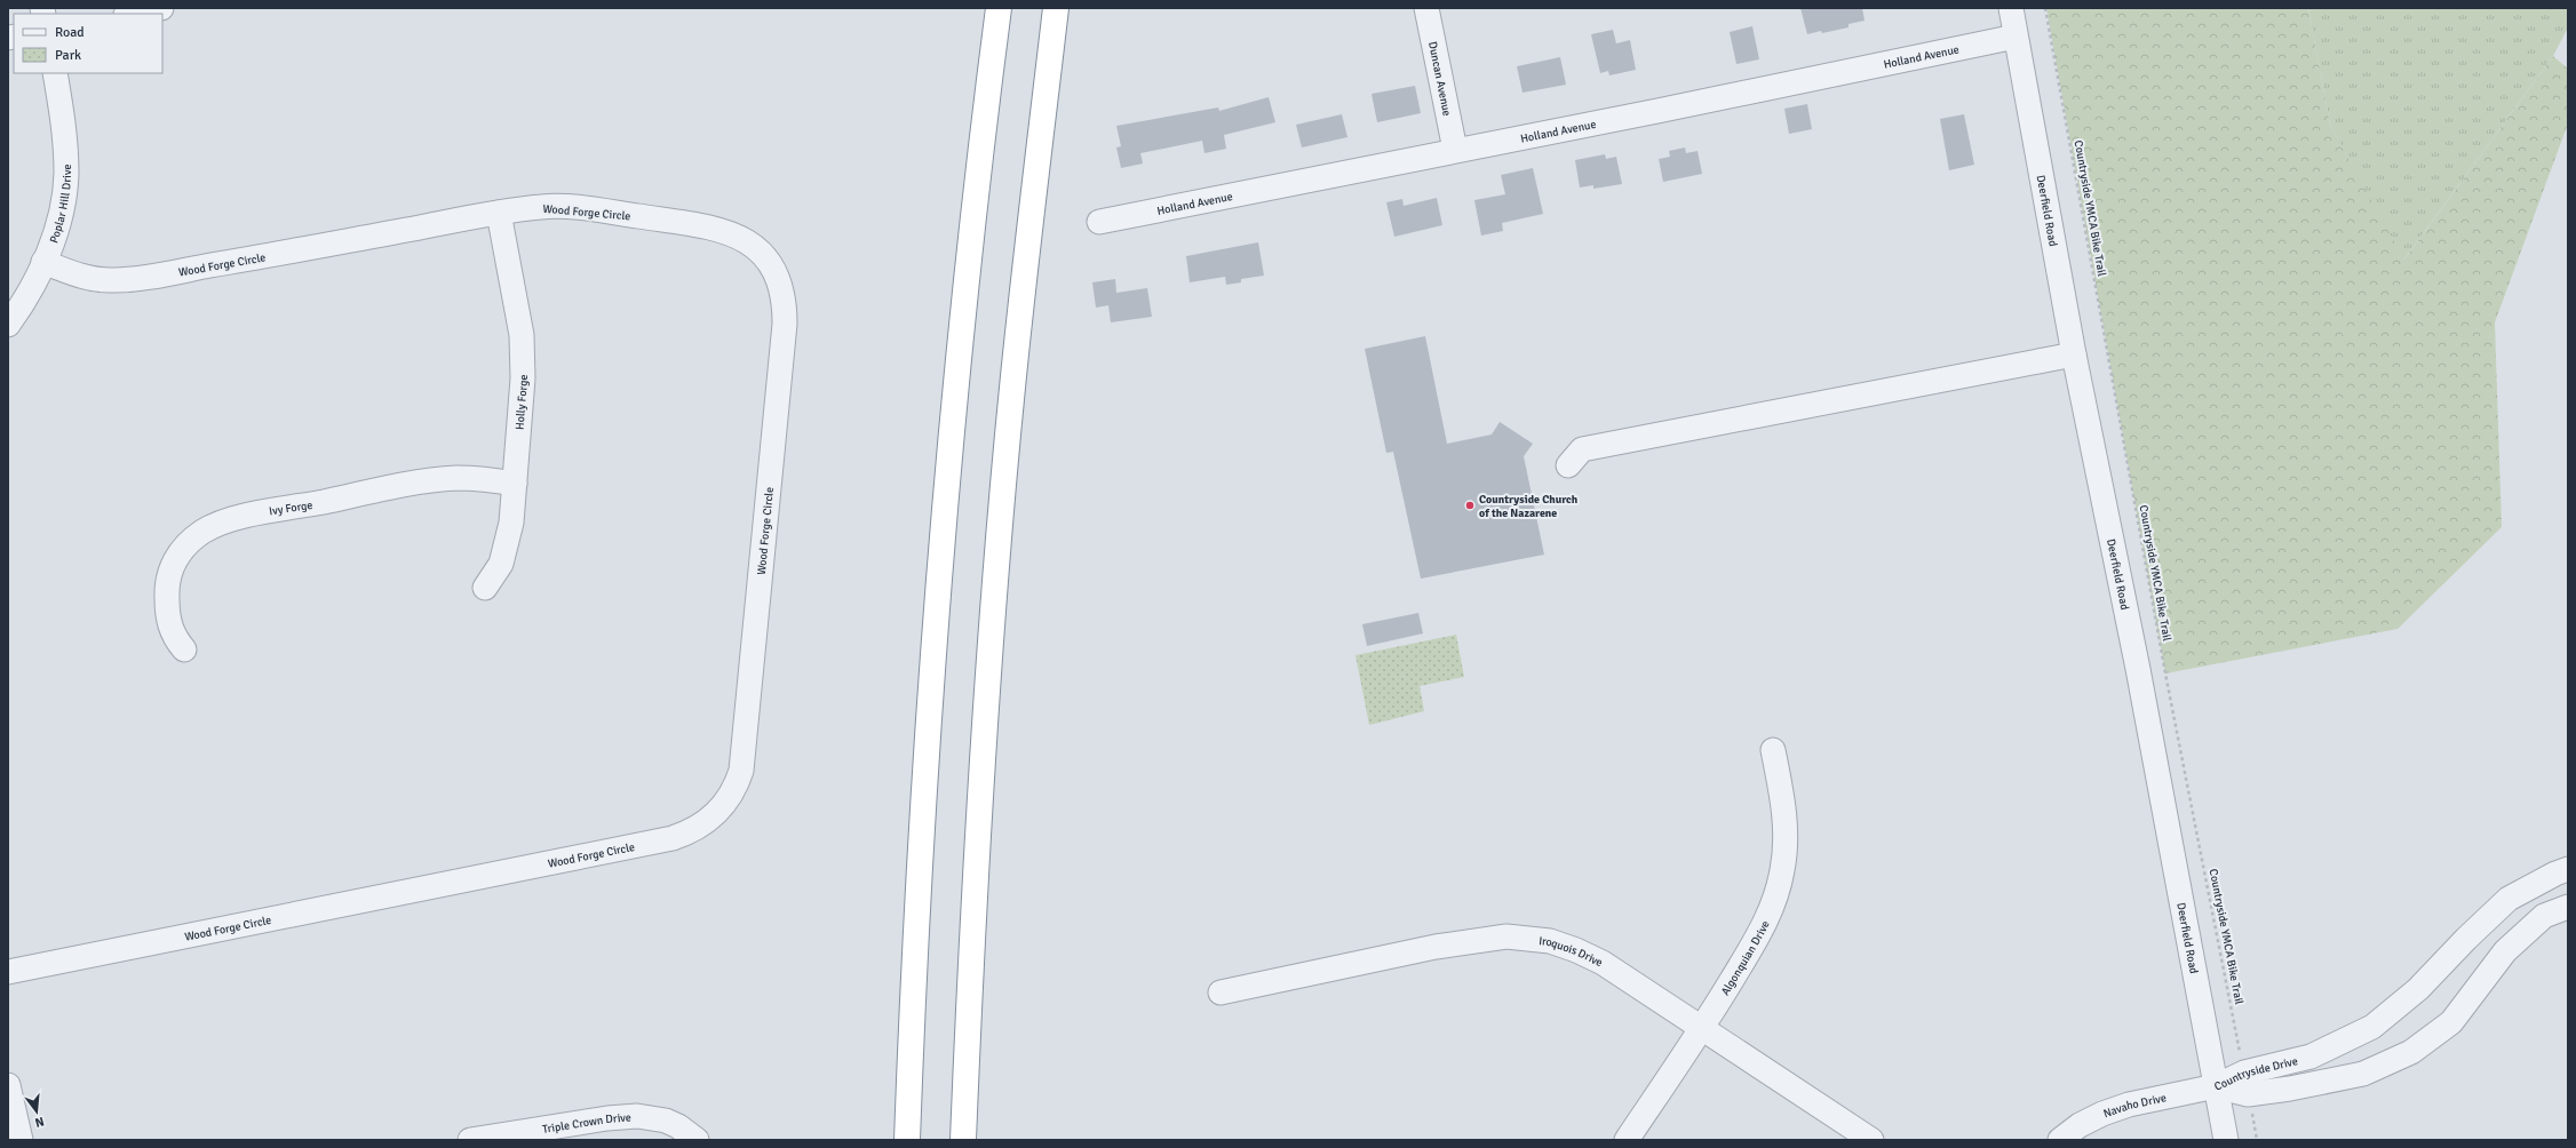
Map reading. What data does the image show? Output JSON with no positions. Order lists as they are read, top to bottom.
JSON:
{
  "streets": {
    "street": [
      "Holland Avenue",
      "Duncan Avenue",
      "Poplar Hill Drive",
      "Deerfield Road",
      "Wood Forge Circle",
      "Holly Forge",
      "Ivy Forge",
      "Iroquois Drive",
      "Algonquian Drive",
      "Countryside Drive",
      "Navaho Drive",
      "Triple Crown Drive"
    ],
    "path": ["Countryside YMCA Bike Trail"]
  },
  "crossings": [
    ["Holland Avenue", "Duncan Avenue"],
    ["Holland Avenue", "Deerfield Road"],
    ["Poplar Hill Drive", "Wood Forge Circle"],
    ["Countryside YMCA Bike Trail", "Countryside Drive"],
    ["Deerfield Road", "Countryside Drive"],
    ["Deerfield Road", "Navaho Drive"],
    ["Wood Forge Circle", "Holly Forge"],
    ["Holly Forge", "Ivy Forge"],
    ["Iroquois Drive", "Algonquian Drive"],
    ["Countryside Drive", "Navaho Drive"]
  ],
  "places": ["Countryside Church of the Nazarene"],
  "legend": ["Road", "Park"],
  "north": "bottom"
}
